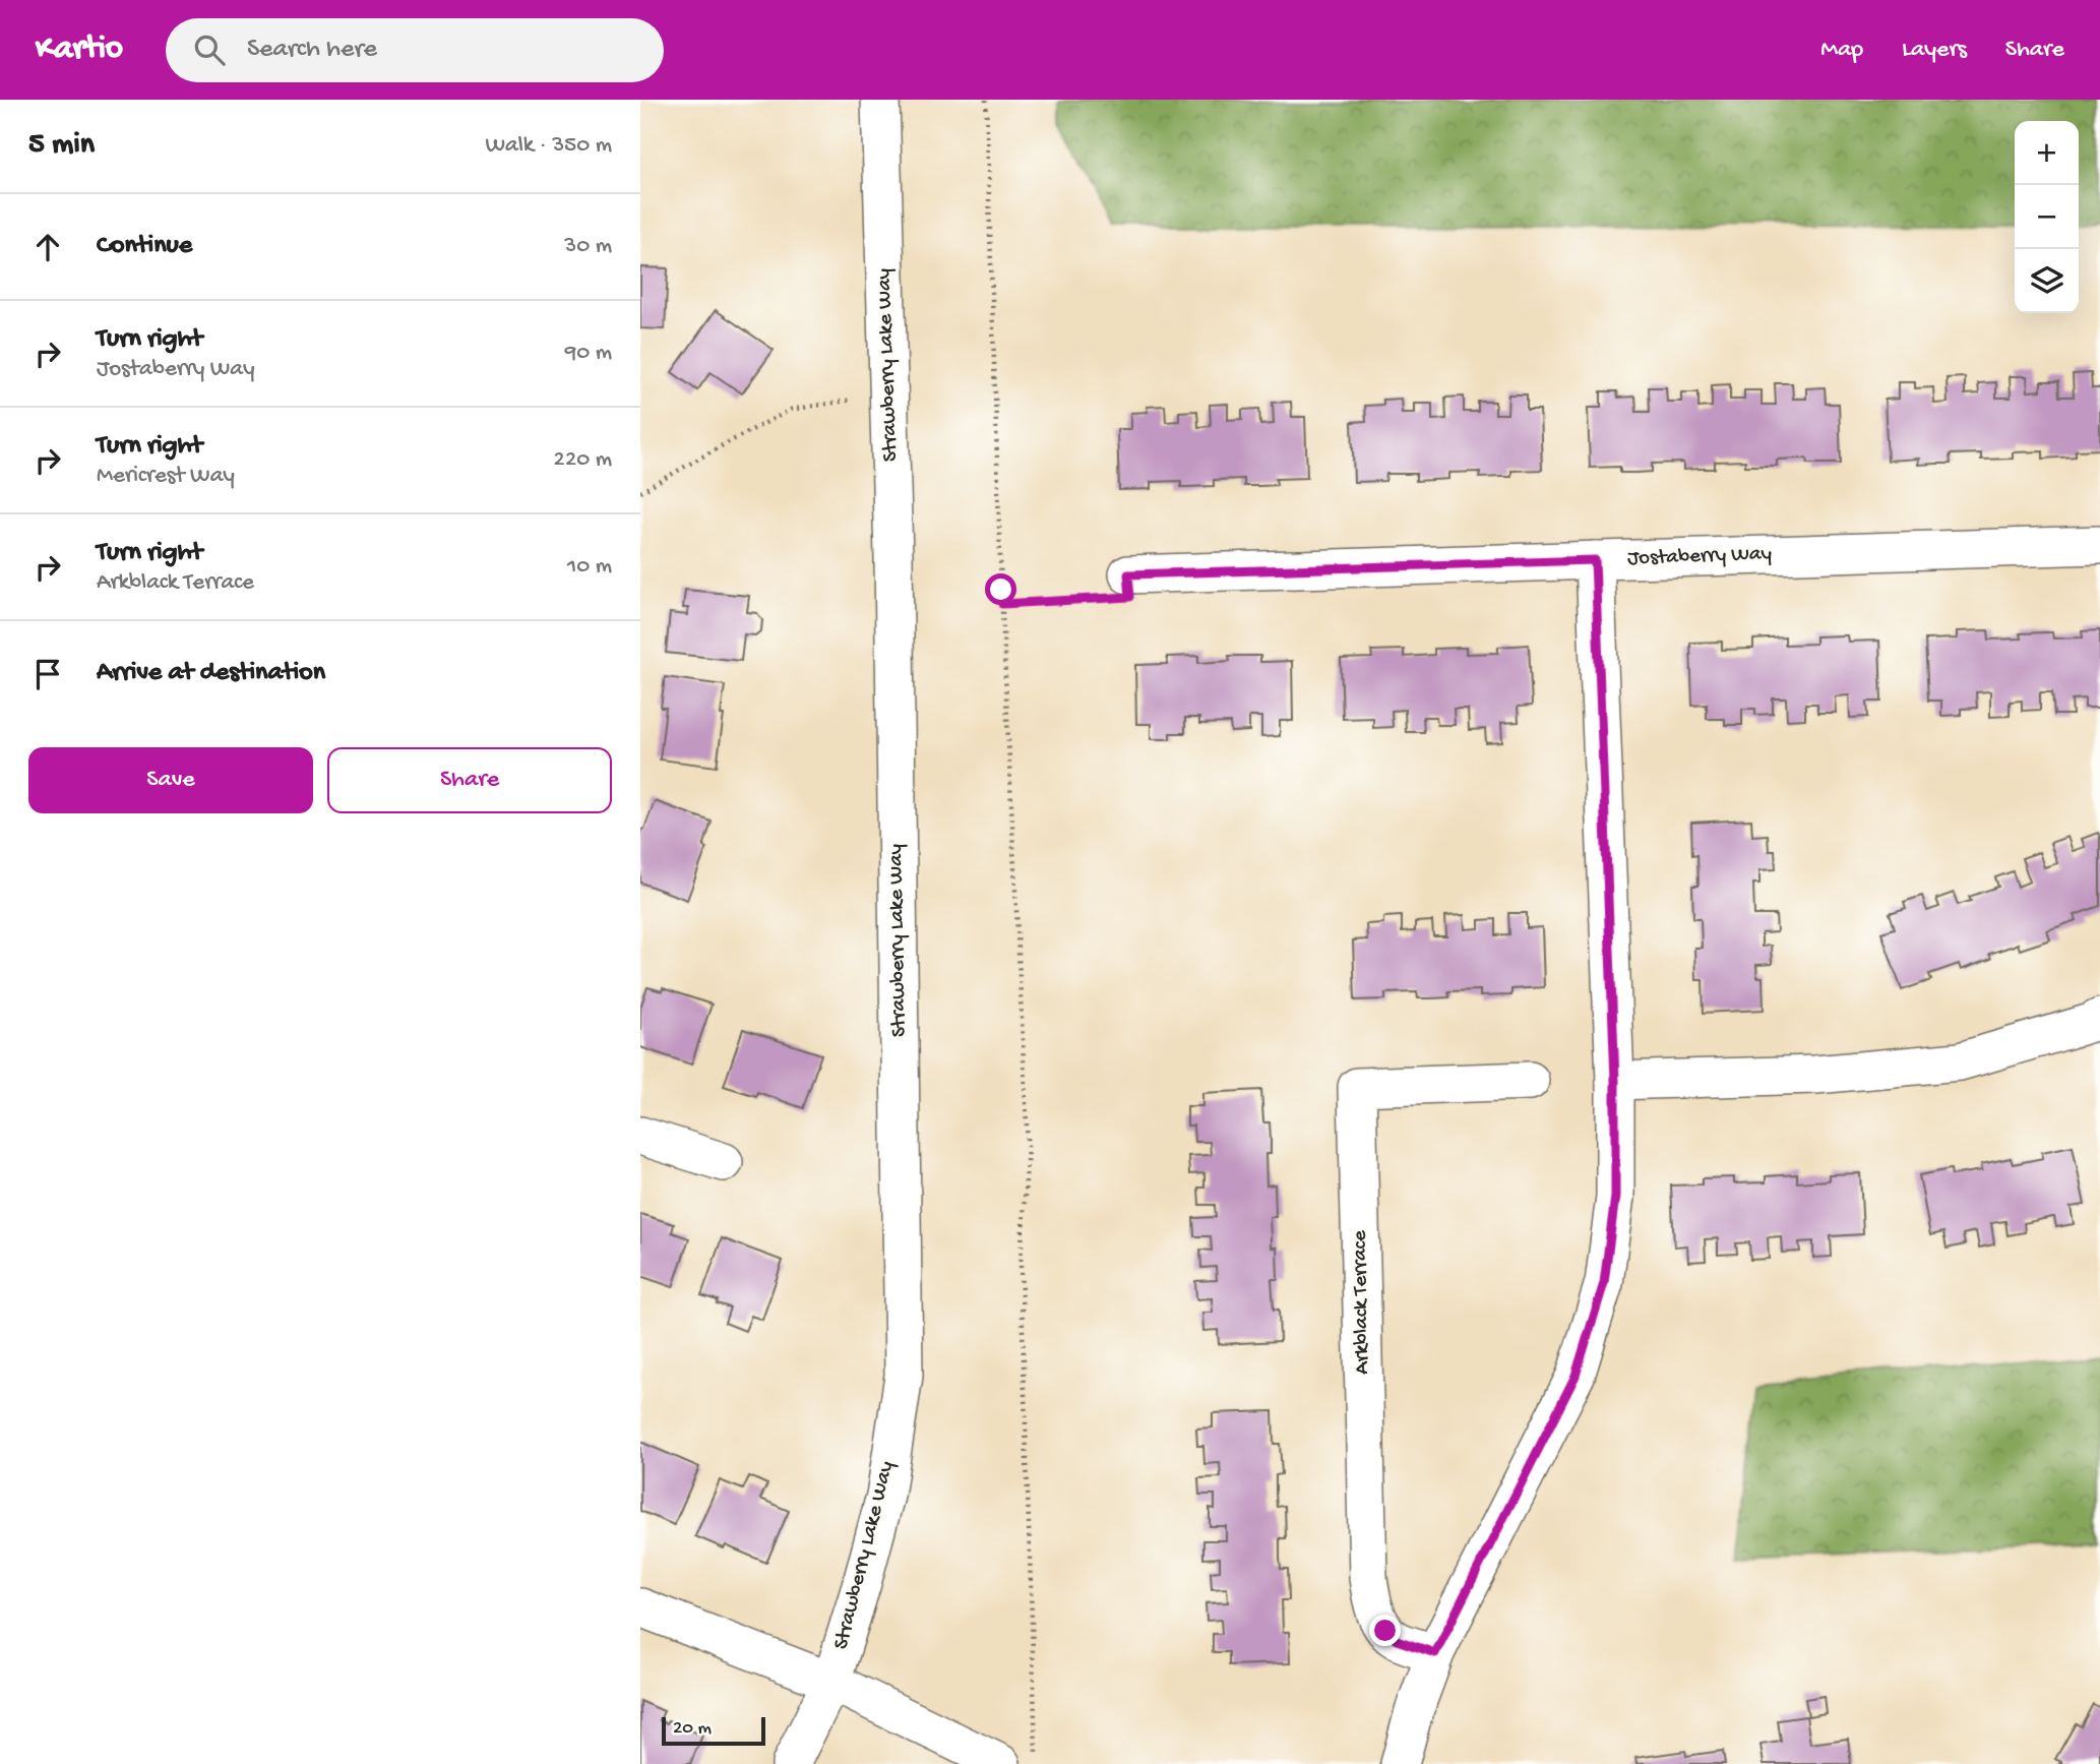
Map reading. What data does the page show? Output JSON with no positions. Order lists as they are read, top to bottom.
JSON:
{
  "streets": {
    "street": ["Strawberry Lake Way", "Jostaberry Way", "Arkblack Terrace"]
  },
  "scale_bar": "20 m",
  "page": {
    "header": "Kartio",
    "search": "Search here",
    "nav": ["Map", "Layers", "Share"],
    "heading": ["5 min", "Walk · 350 m"],
    "map_buttons": ["+", "−"],
    "list": [
      ["Continue", "30 m"],
      ["Turn right", "Jostaberry Way", "90 m"],
      ["Turn right", "Mericrest Way", "220 m"],
      ["Turn right", "Arkblack Terrace", "10 m"],
      "Arrive at destination"
    ],
    "buttons": ["Save", "Share"],
    "scale": "20 m"
  }
}
